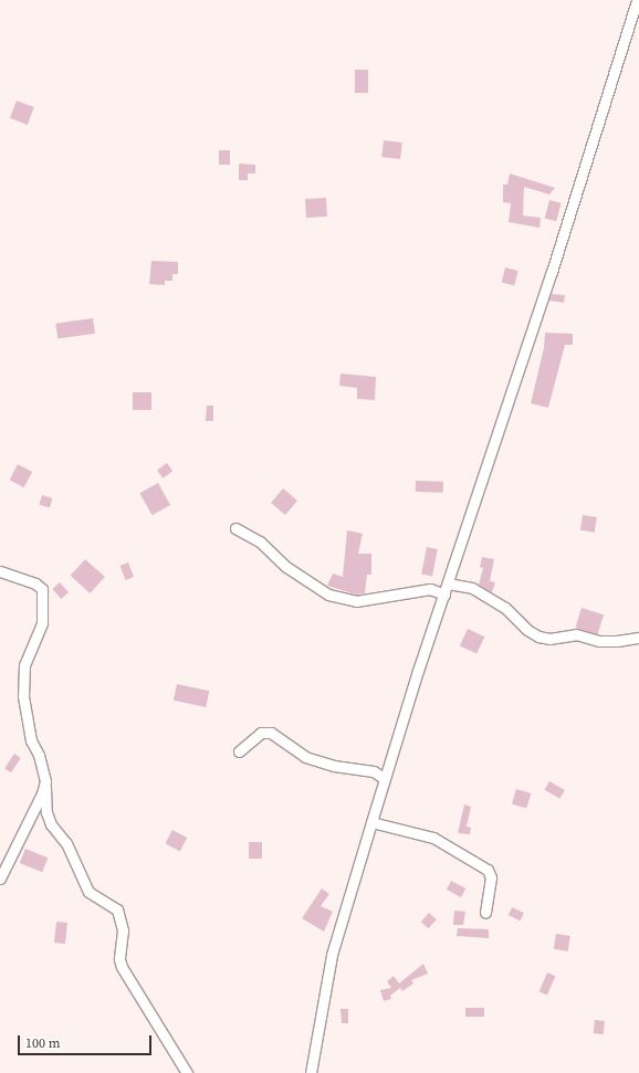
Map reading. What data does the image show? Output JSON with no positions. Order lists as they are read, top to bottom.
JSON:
{
  "scale_bar": "100 m"
}
